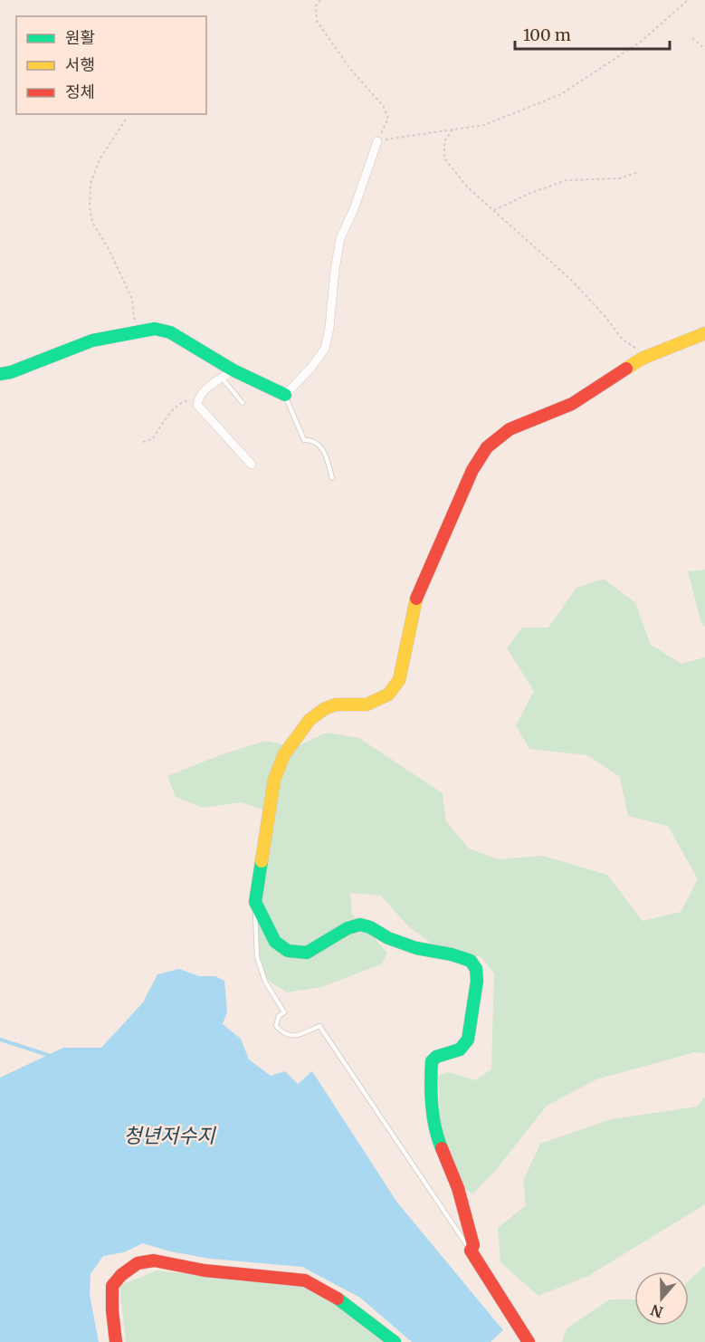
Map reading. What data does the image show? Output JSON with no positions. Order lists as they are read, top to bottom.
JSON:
{
  "water": ["청년저수지"],
  "legend": ["원활", "서행", "정체"],
  "scale_bar": "100 m",
  "north": "bottom"
}
